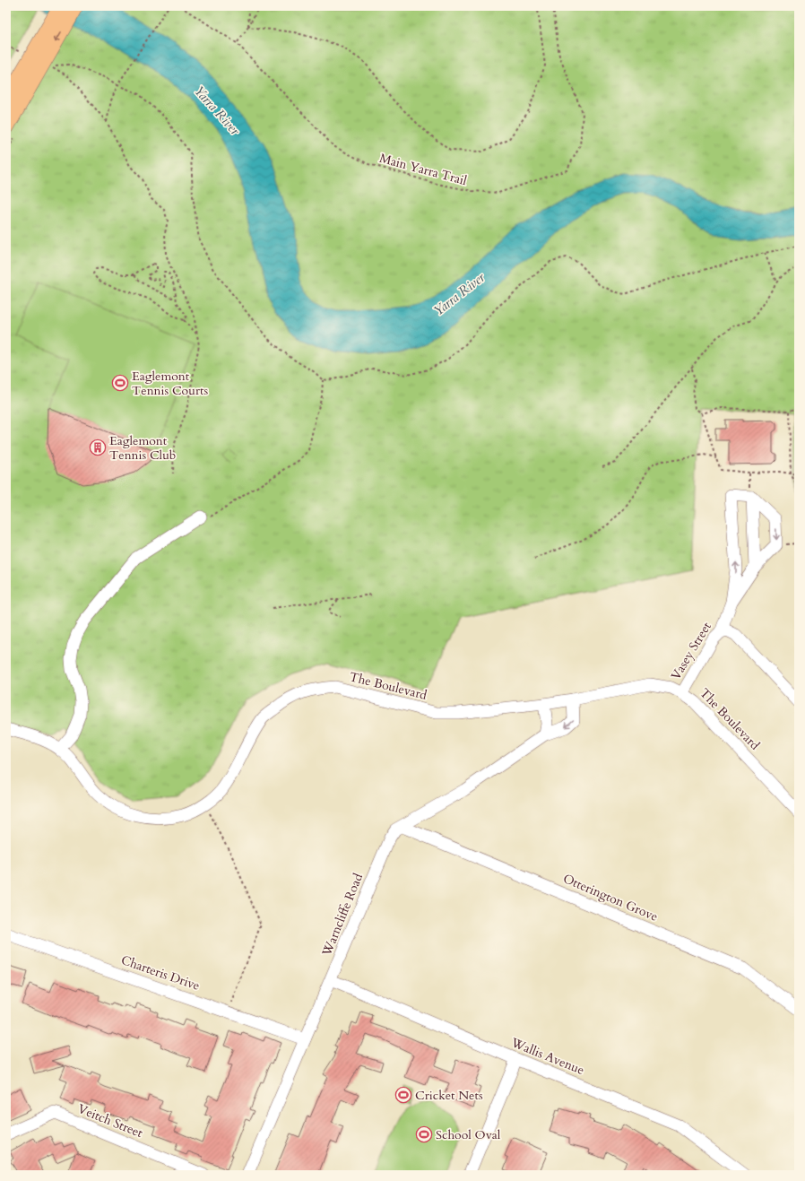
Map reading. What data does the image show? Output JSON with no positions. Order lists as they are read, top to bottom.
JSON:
{
  "streets": {
    "street": [
      "Vasey Street",
      "The Boulevard",
      "Otterington Grove",
      "Warncliffe Road",
      "Charteris Drive",
      "Wallis Avenue",
      "Veitch Street"
    ],
    "path": ["Main Yarra Trail"]
  },
  "crossings": [
    ["Vasey Street", "The Boulevard"],
    ["The Boulevard", "Warncliffe Road"],
    ["Otterington Grove", "Warncliffe Road"],
    ["Warncliffe Road", "Charteris Drive"],
    ["Warncliffe Road", "Wallis Avenue"]
  ],
  "water": ["Yarra River"],
  "places": {
    "sports": ["Eaglemont Tennis Courts", "Cricket Nets", "School Oval"],
    "building": ["Eaglemont Tennis Club"]
  }
}
